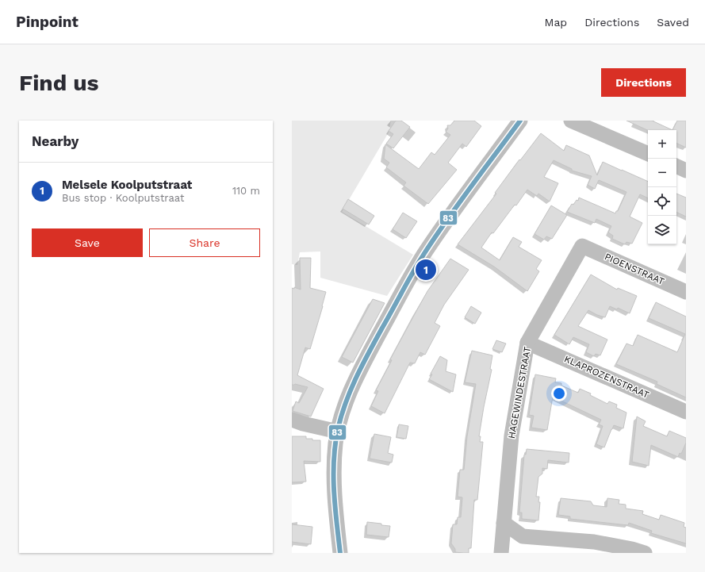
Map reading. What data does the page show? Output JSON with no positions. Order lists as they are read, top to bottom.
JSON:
{
  "streets": {
    "street": ["PIOENSTRAAT", "KLAPROZENSTRAAT", "HAGEWINDESTRAAT"]
  },
  "crossings": [
    ["PIOENSTRAAT", "HAGEWINDESTRAAT"],
    ["KLAPROZENSTRAAT", "HAGEWINDESTRAAT"]
  ],
  "lines": ["transit line 83"],
  "page": {
    "header": "Pinpoint",
    "nav": ["Map", "Directions", "Saved"],
    "buttons": [
      "Directions",
      ["Save", "Share"]
    ],
    "title": "Find us",
    "heading": "Nearby",
    "map_buttons": ["+", "−"],
    "list": [
      {
        "mark": "1",
        "name": "Melsele Koolputstraat",
        "note": "Bus stop · Koolputstraat",
        "value": "110 m"
      }
    ],
    "pins": "1"
  }
}
